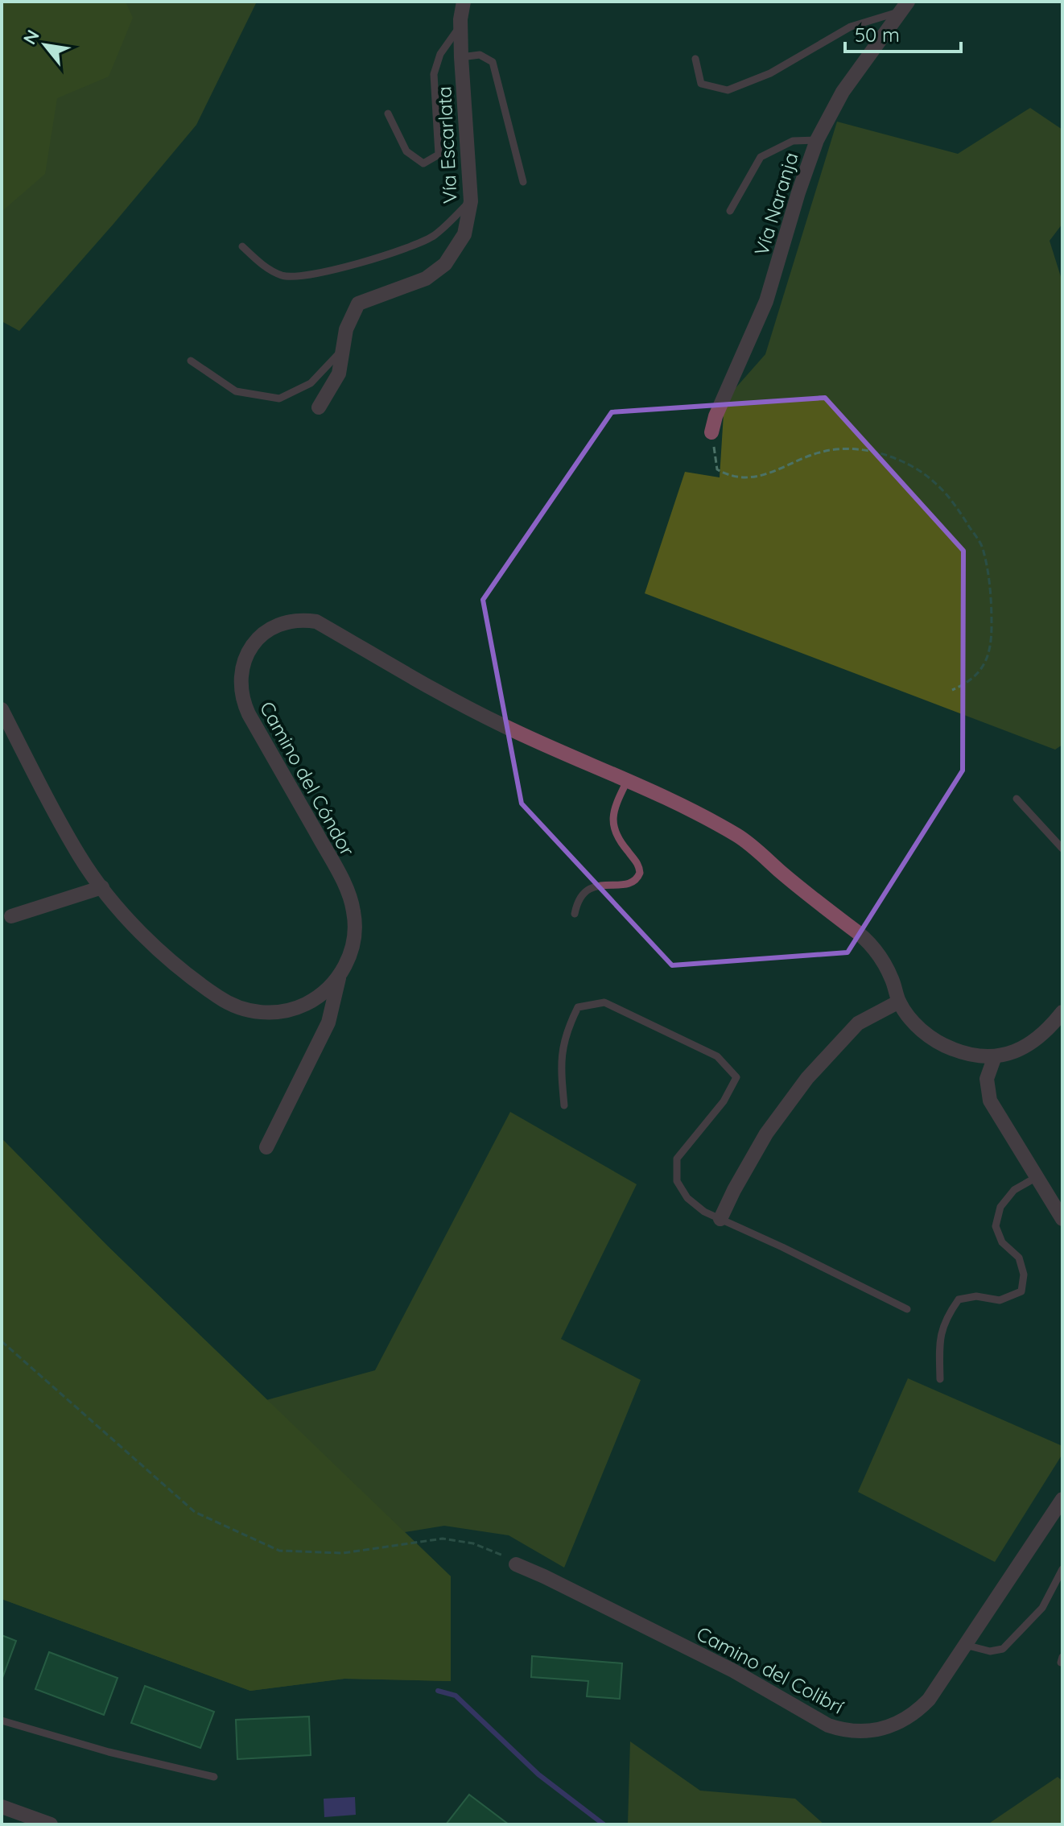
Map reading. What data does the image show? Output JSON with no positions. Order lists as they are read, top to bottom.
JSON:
{
  "streets": {
    "street": [
      "Vía Escarlata",
      "Vía Naranja",
      "Camino del Cóndor",
      "Camino del Colibrí"
    ]
  },
  "scale_bar": "50 m",
  "north": "top left"
}
